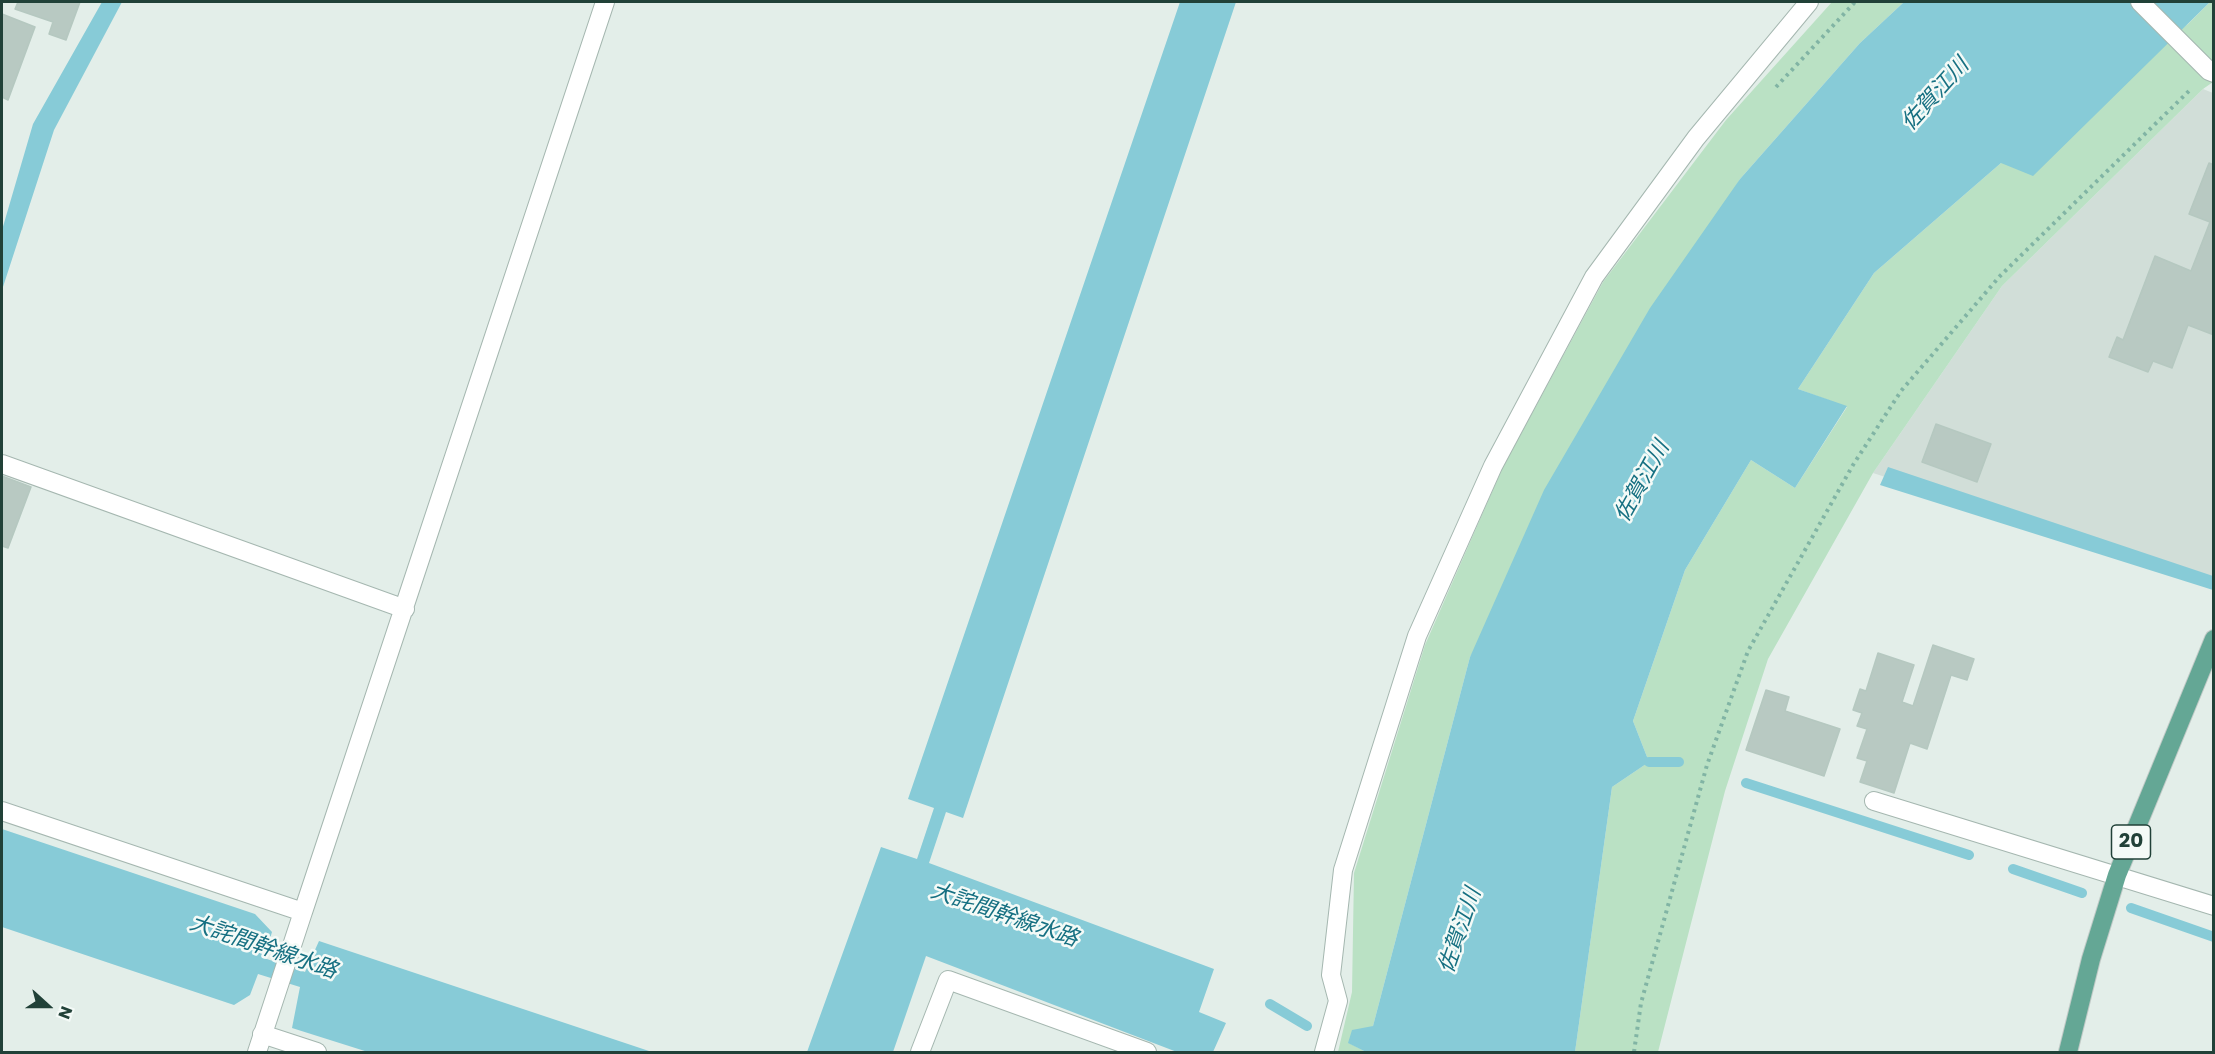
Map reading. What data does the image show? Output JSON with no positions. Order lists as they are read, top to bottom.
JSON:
{
  "streets": {
    "main road": ["20"]
  },
  "water": ["佐賀江川", "大詫間幹線水路"],
  "north": "right"
}
